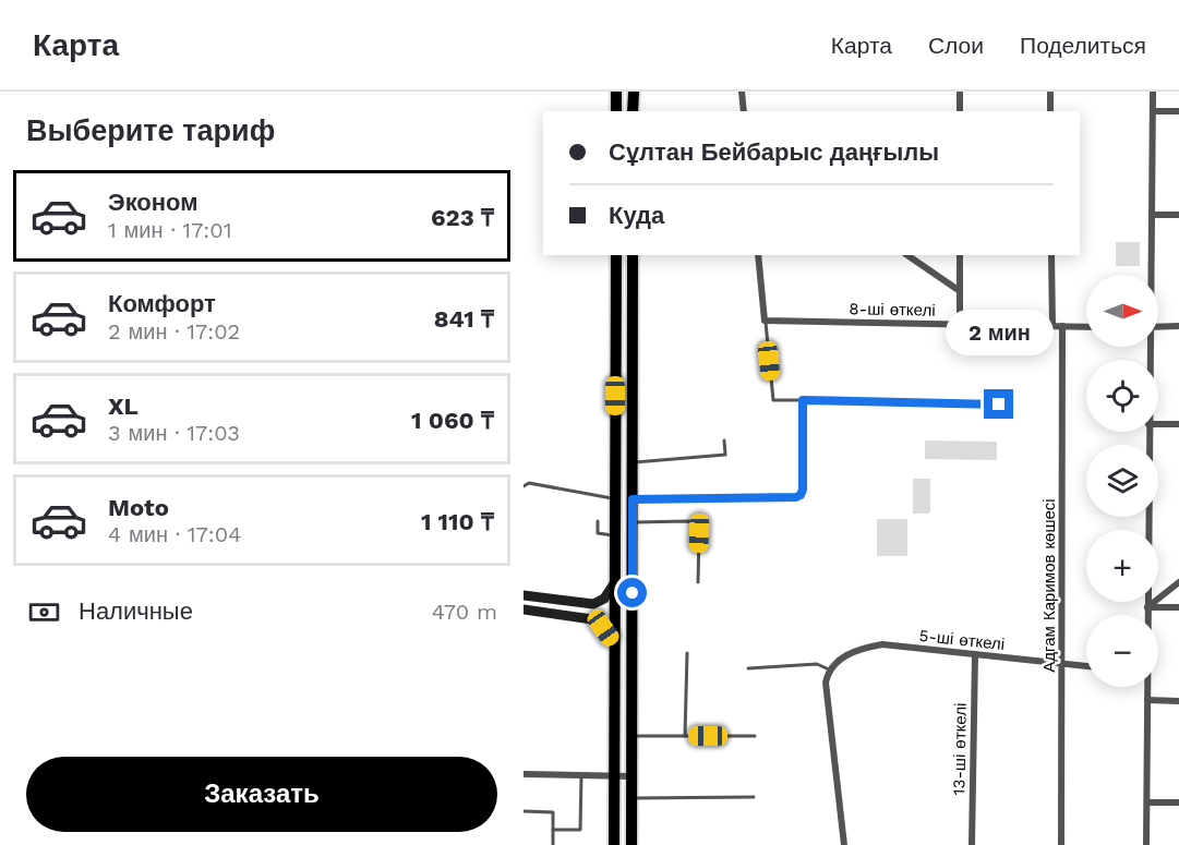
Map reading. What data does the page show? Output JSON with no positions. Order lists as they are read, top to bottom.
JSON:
{
  "streets": {
    "street": [
      "8-ші өткелі",
      "Адгам Каримов көшесі",
      "5-ші өткелі",
      "13-ші өткелі"
    ]
  },
  "crossings": [
    ["8-ші өткелі", "Адгам Каримов көшесі"],
    ["Адгам Каримов көшесі", "5-ші өткелі"],
    ["5-ші өткелі", "13-ші өткелі"]
  ],
  "north": "right",
  "page": {
    "header": "Карта",
    "nav": ["Карта", "Слои", "Поделиться"],
    "heading": "Выберите тариф",
    "banner": ["Сұлтан Бейбарыс даңғылы", "Куда"],
    "list": [
      {
        "name": "Эконом",
        "note": "1 мин · 17:01",
        "value": "623 ₸"
      },
      {
        "name": "Комфорт",
        "note": "2 мин · 17:02",
        "value": "841 ₸"
      },
      {
        "name": "XL",
        "note": "3 мин · 17:03",
        "value": "1 060 ₸"
      },
      {
        "name": "Moto",
        "note": "4 мин · 17:04",
        "value": "1 110 ₸"
      }
    ],
    "map_buttons": ["+", "−"],
    "bubble": "2 мин",
    "pay": ["Наличные", "470 m"],
    "buttons": "Заказать"
  }
}
